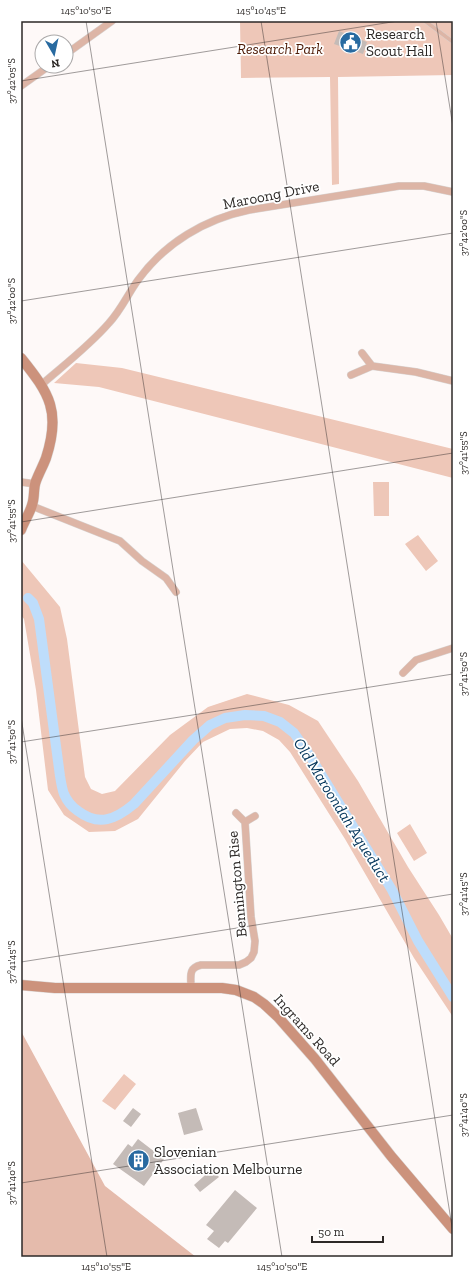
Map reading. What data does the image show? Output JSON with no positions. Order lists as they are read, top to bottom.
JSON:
{
  "streets": {
    "street": ["Maroong Drive", "Bennington Rise", "Ingrams Road"]
  },
  "crossings": [
    ["Bennington Rise", "Ingrams Road"]
  ],
  "water": ["Old Maroondah Aqueduct"],
  "parks": ["Research Park"],
  "places": {
    "public building": ["Research Scout Hall"],
    "building": ["Slovenian Association Melbourne"]
  },
  "scale_bar": "50 m",
  "north": "bottom",
  "coordinates": [
    "145°10'50\"E",
    "145°10'45\"E",
    "37°42'05\"S",
    "37°42'00\"S",
    "37°41'55\"S",
    "37°41'50\"S",
    "37°41'45\"S",
    "37°41'40\"S",
    "145°10'55\"E"
  ]
}
